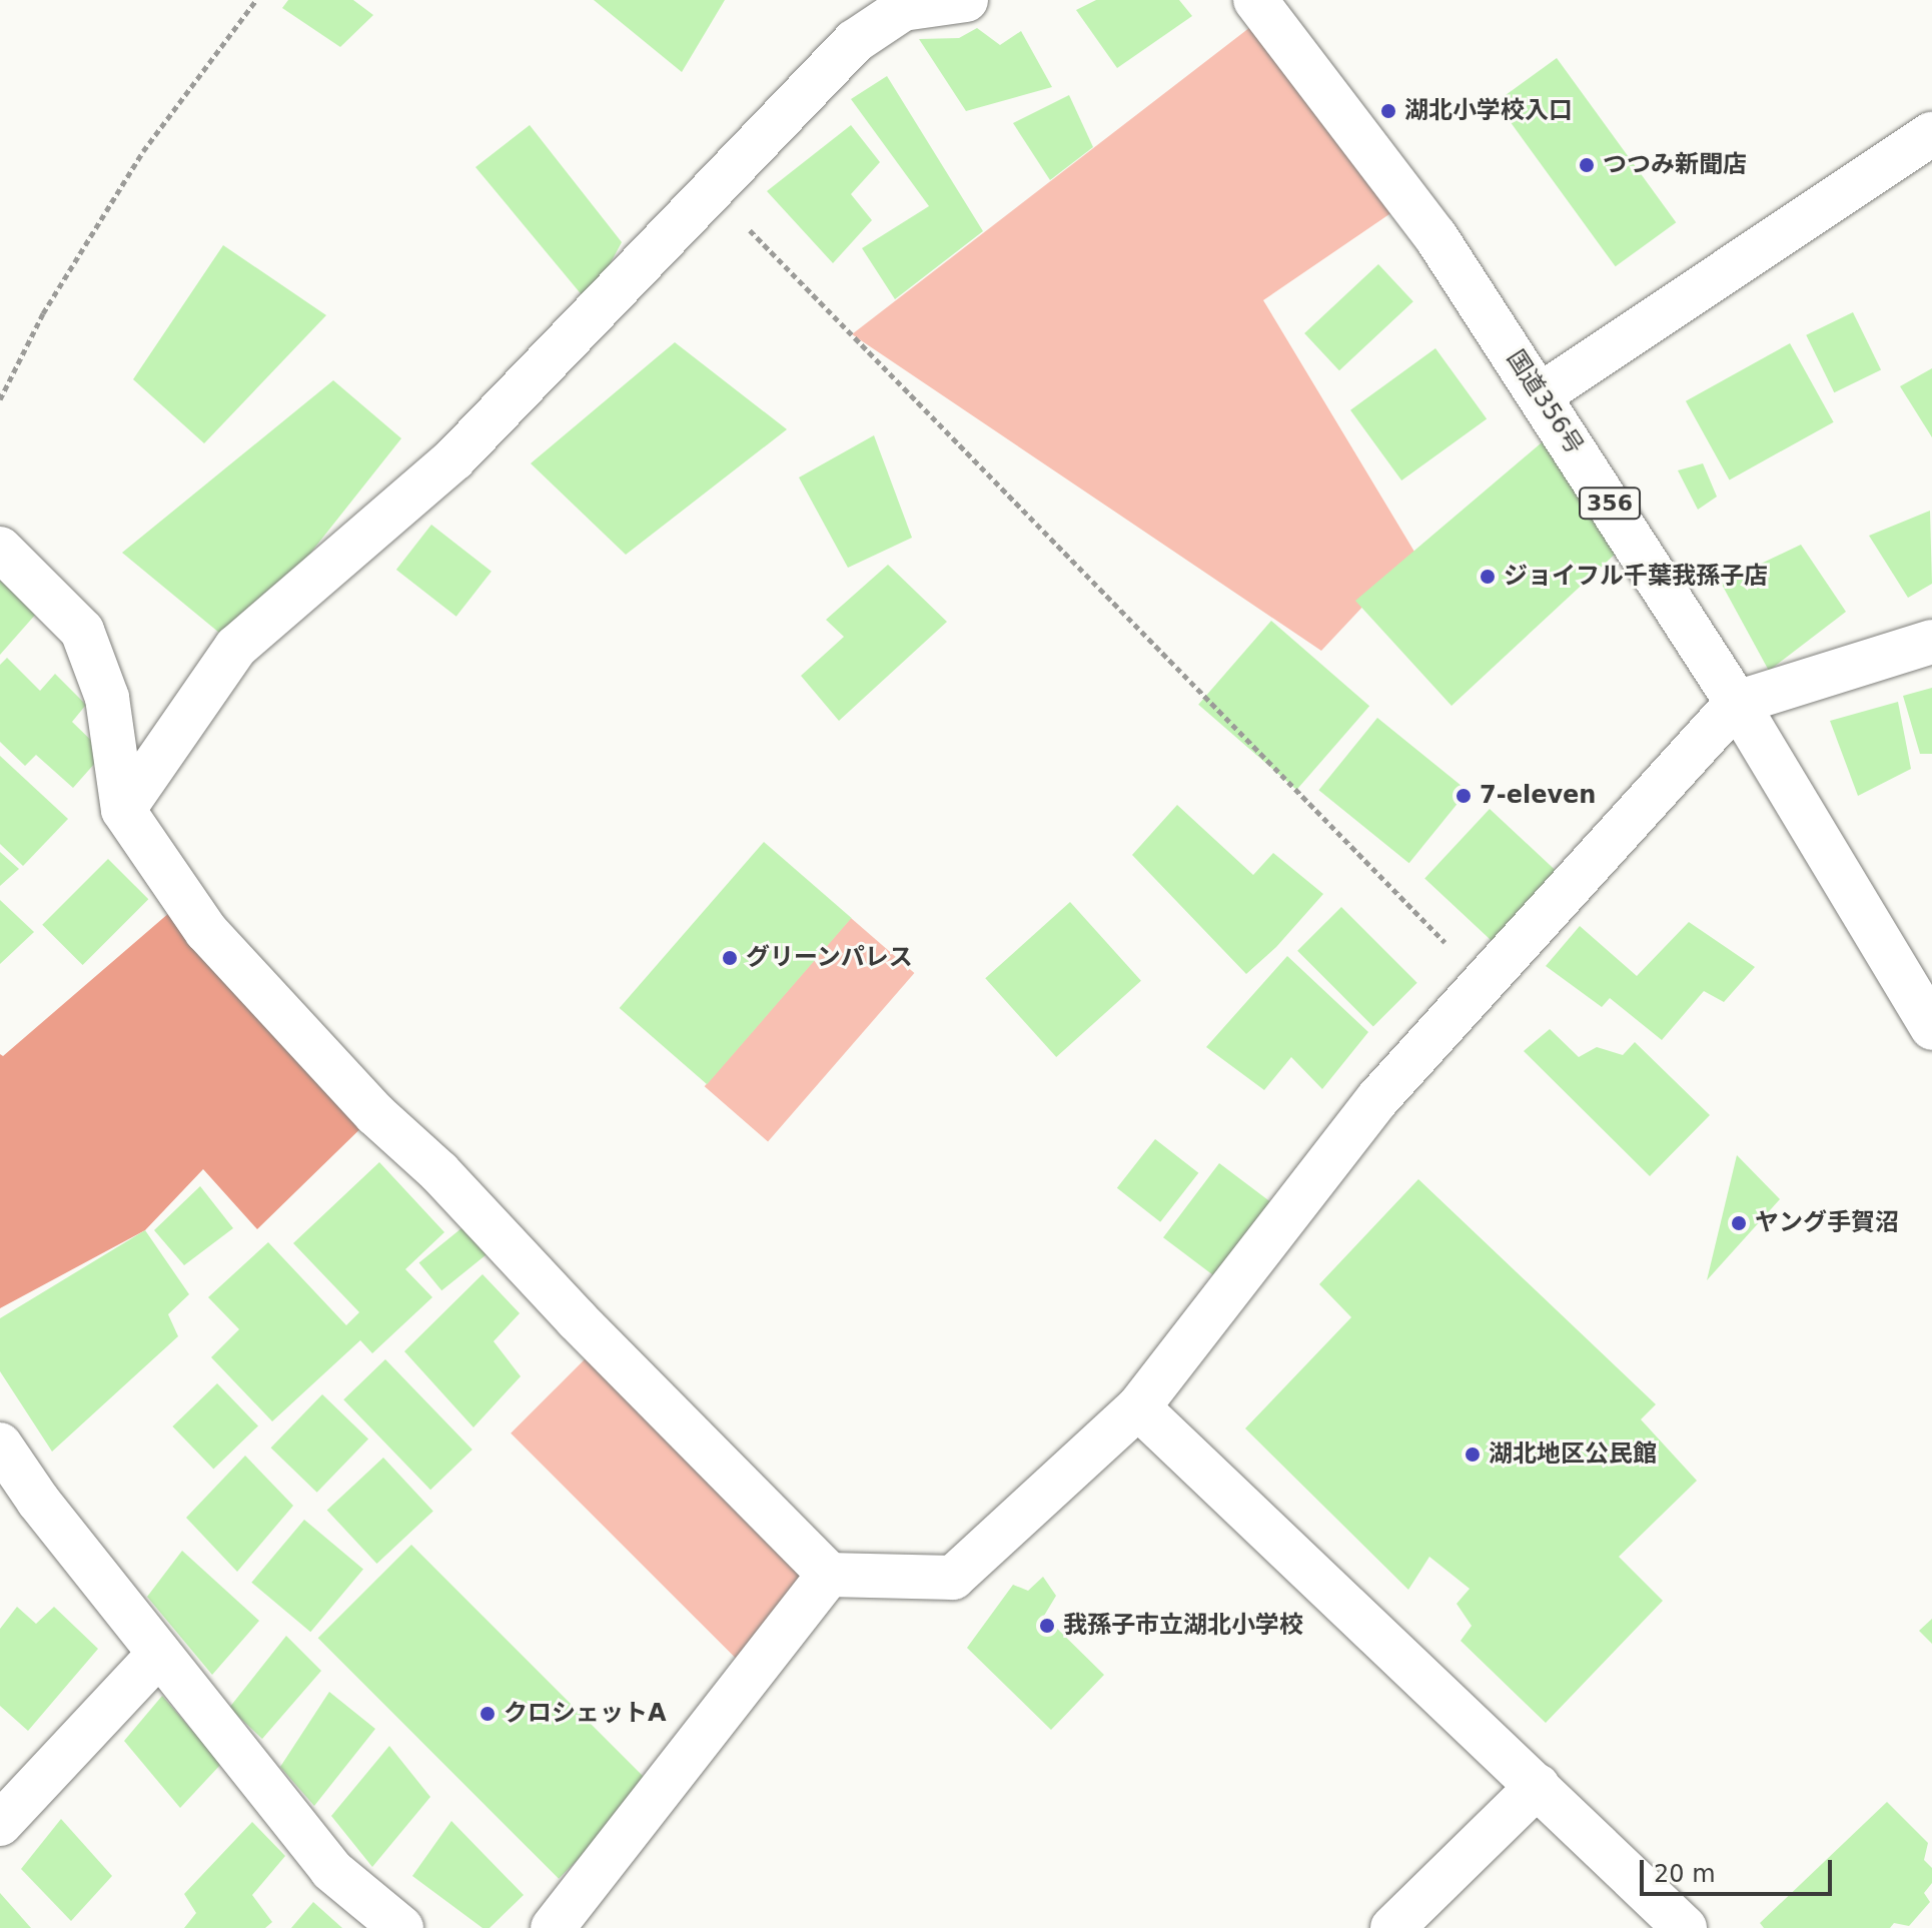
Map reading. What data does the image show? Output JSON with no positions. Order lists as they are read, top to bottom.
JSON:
{
  "streets": {
    "main road": ["国道356号", "356"]
  },
  "places": [
    "湖北小学校入口",
    "つつみ新聞店",
    "ジョイフル千葉我孫子店",
    "7-eleven",
    "グリーンパレス",
    "ヤング手賀沼",
    "湖北地区公民館",
    "我孫子市立湖北小学校",
    "クロシェットA"
  ],
  "scale_bar": "20 m"
}
